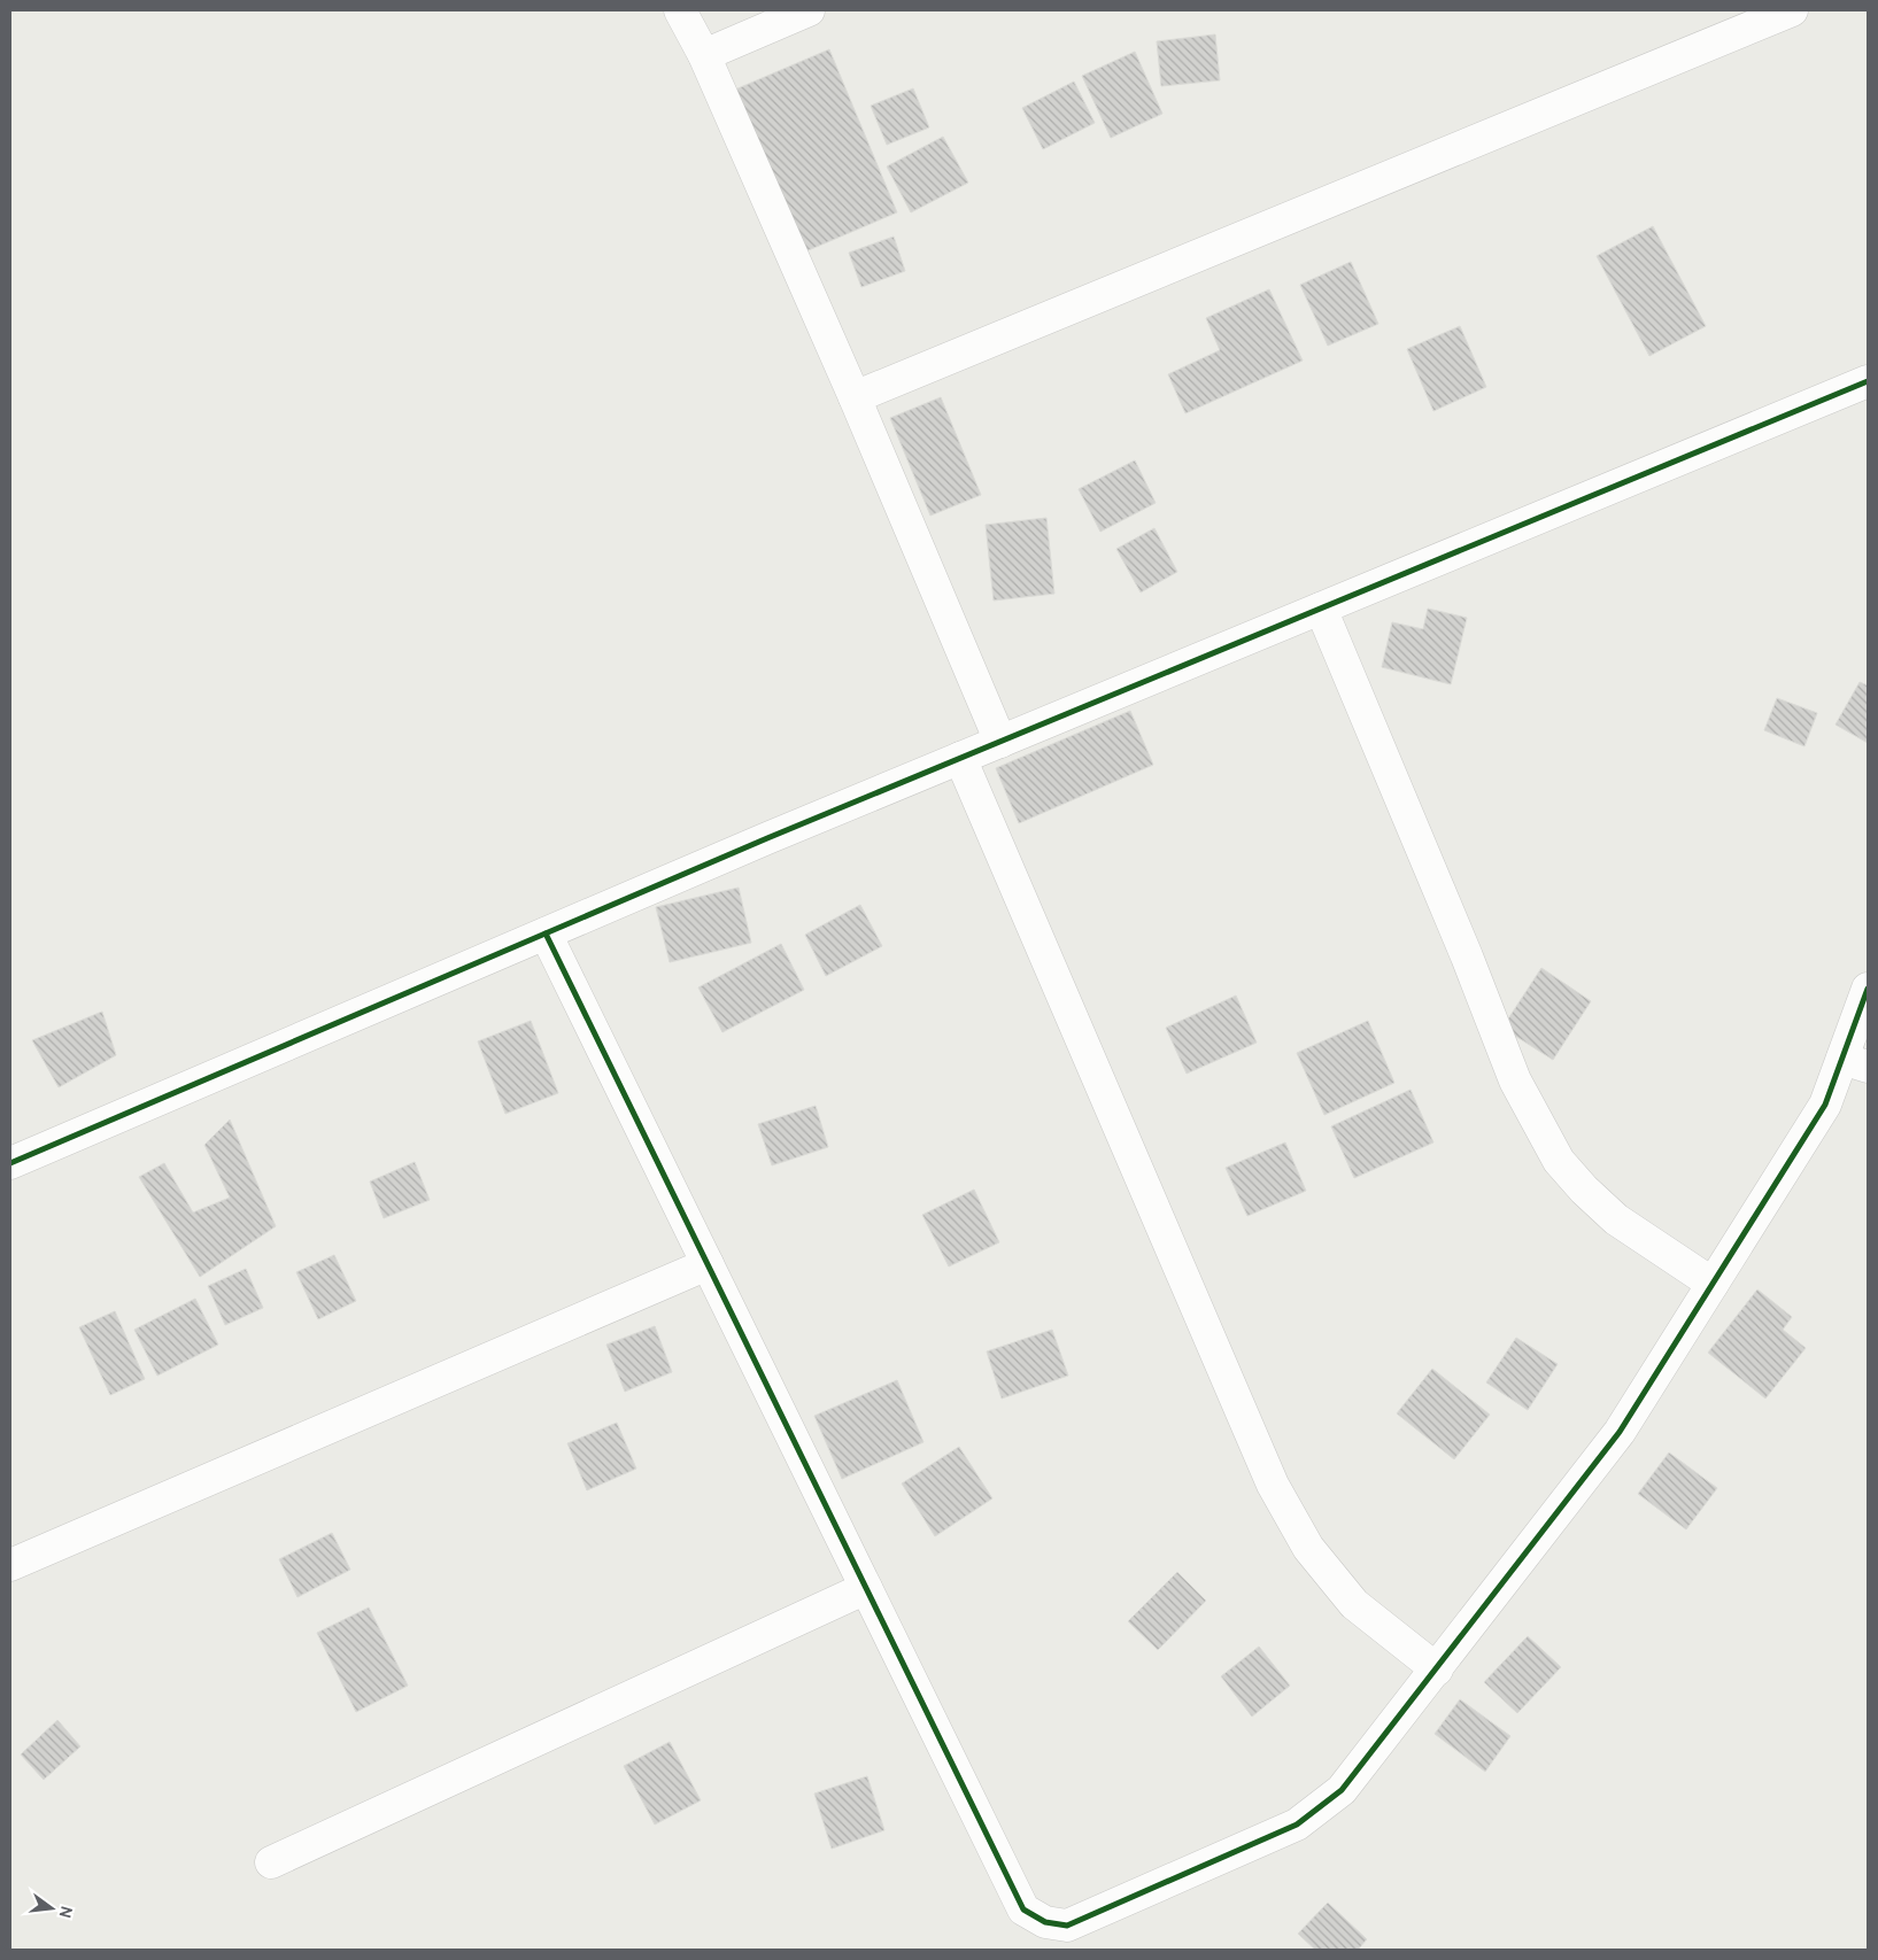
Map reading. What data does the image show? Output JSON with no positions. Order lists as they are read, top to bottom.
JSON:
{
  "north": "right"
}
